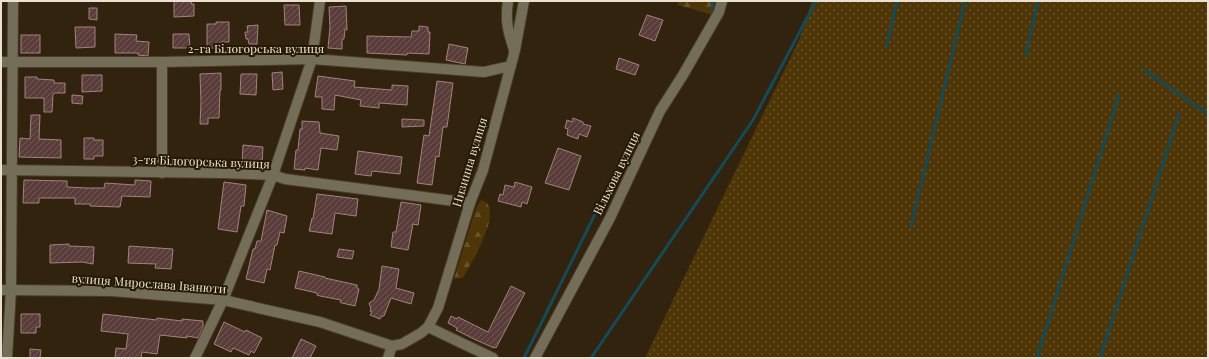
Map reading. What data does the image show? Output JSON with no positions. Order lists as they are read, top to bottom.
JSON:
{
  "streets": {
    "street": [
      "2-га Білогорська вулиця",
      "3-тя Білогорська вулиця",
      "Низинна вулиця",
      "Вільхова вулиця",
      "вулиця Мирослава Іванюти"
    ]
  },
  "crossings": [
    ["2-га Білогорська вулиця", "Низинна вулиця"],
    ["3-тя Білогорська вулиця", "Низинна вулиця"]
  ]
}
